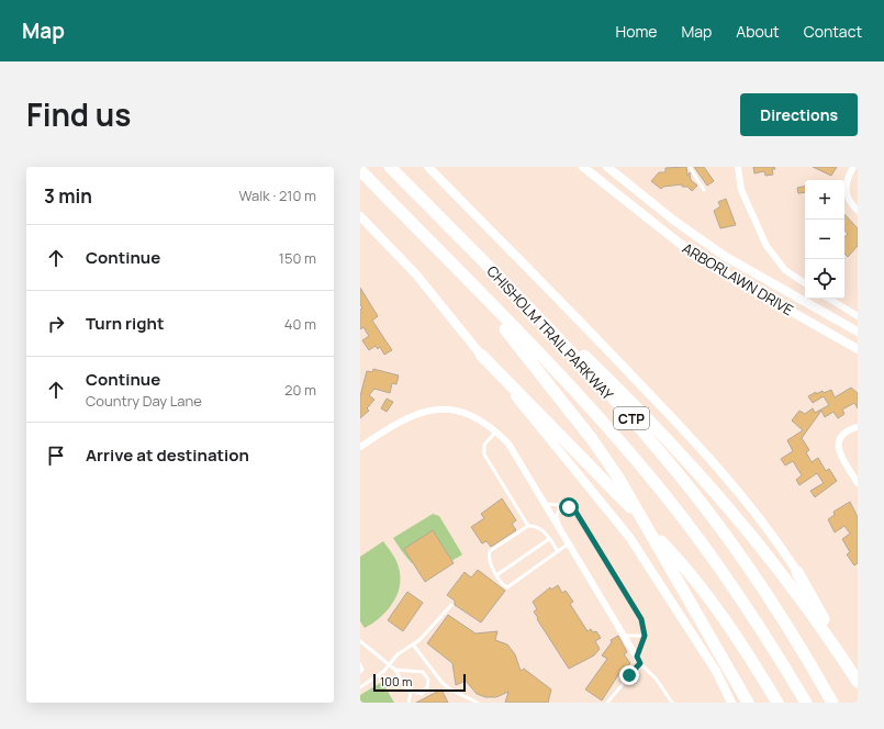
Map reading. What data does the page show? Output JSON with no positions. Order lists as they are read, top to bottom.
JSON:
{
  "streets": {
    "highway": ["CHISHOLM TRAIL PARKWAY", "CTP"],
    "main road": ["ARBORLAWN DRIVE"]
  },
  "scale_bar": "100 m",
  "page": {
    "header": "Map",
    "nav": [
      "Home",
      "Map",
      "About",
      "Contact"
    ],
    "title": "Find us",
    "buttons": "Directions",
    "heading": ["3 min", "Walk · 210 m"],
    "map_buttons": ["+", "−"],
    "list": [
      ["Continue", "150 m"],
      ["Turn right", "40 m"],
      ["Continue", "Country Day Lane", "20 m"],
      "Arrive at destination"
    ],
    "scale": "100 m"
  }
}
